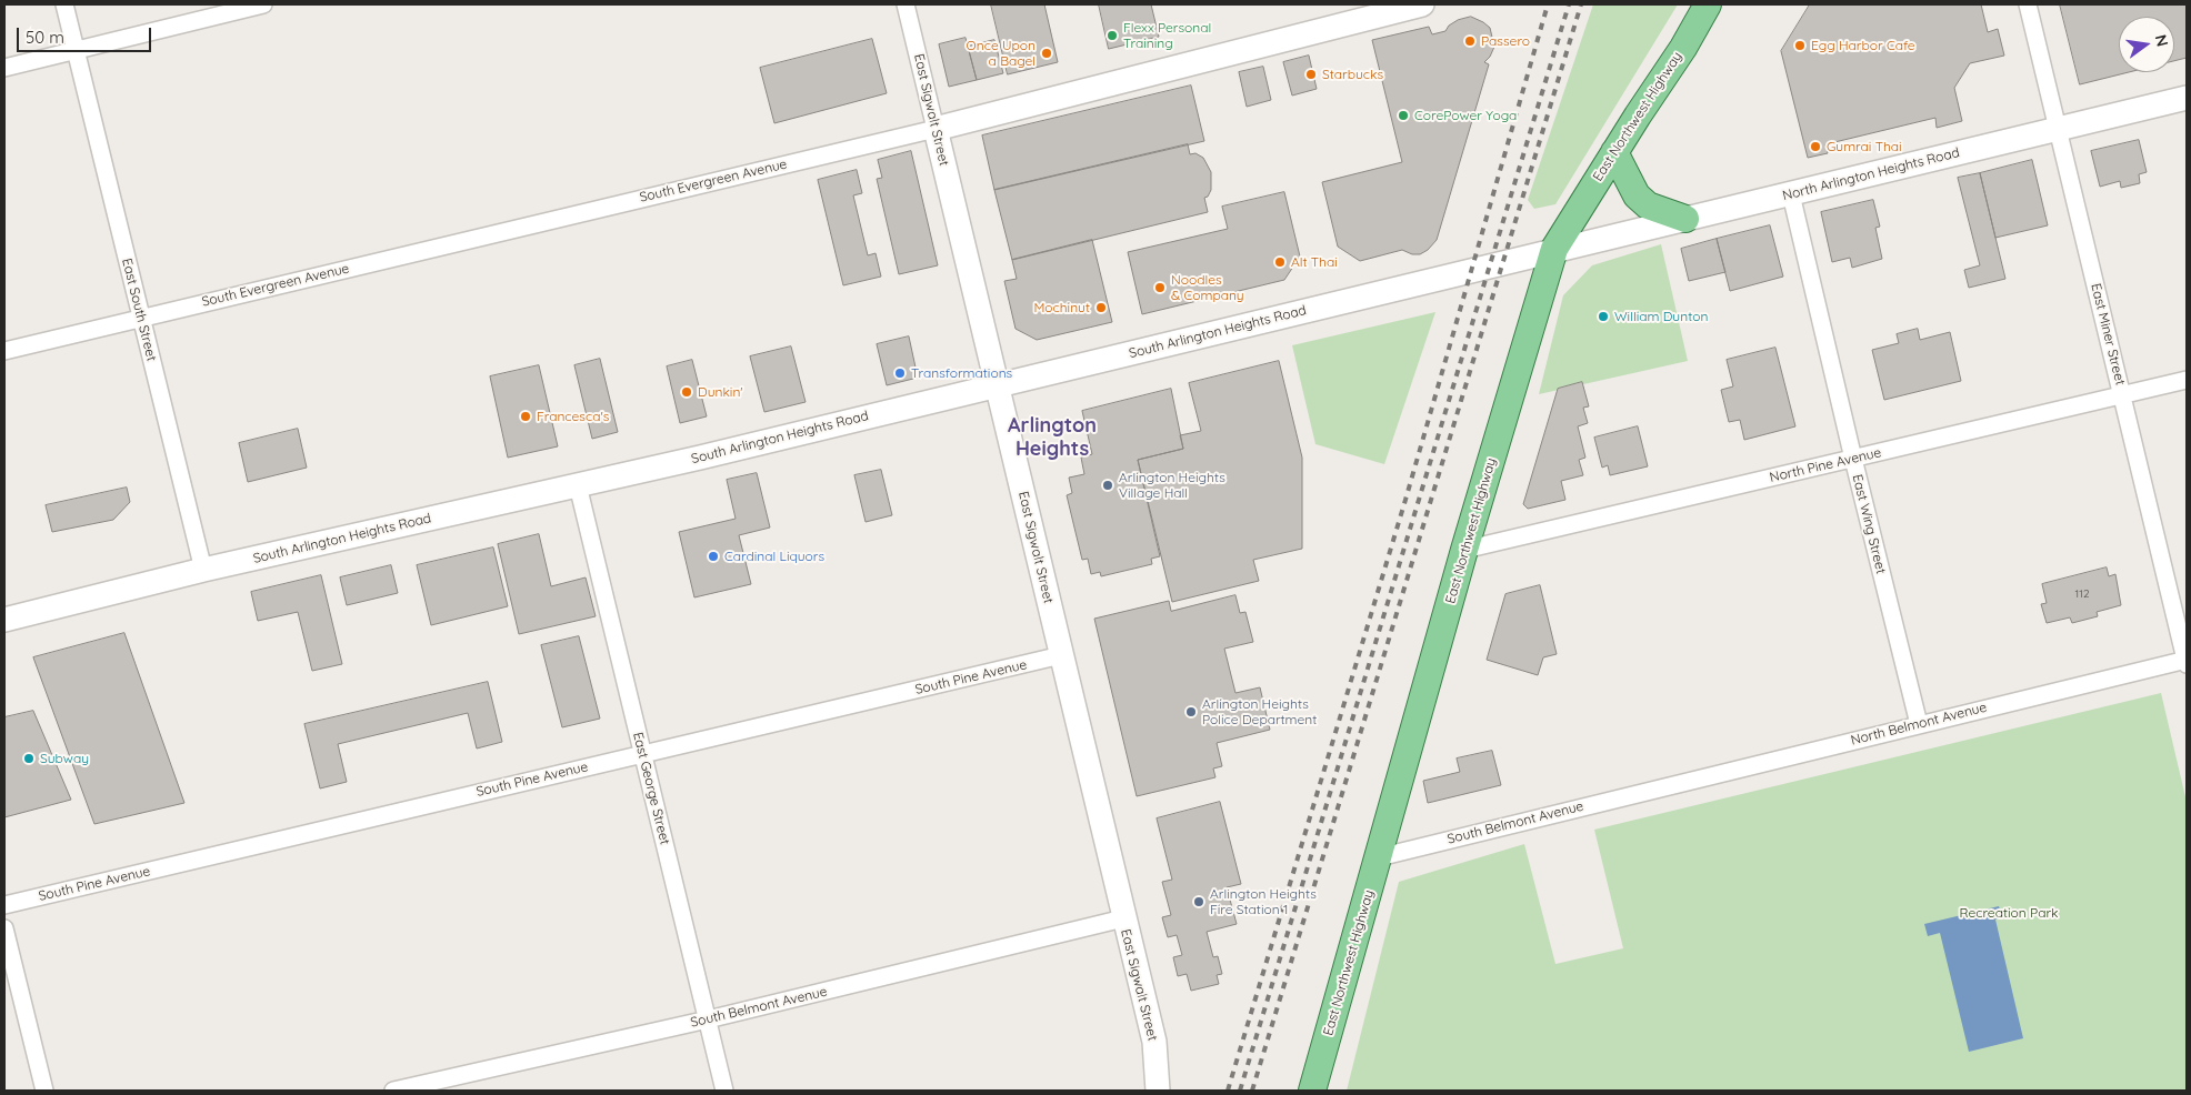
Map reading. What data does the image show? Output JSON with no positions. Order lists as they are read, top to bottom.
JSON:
{
  "streets": {
    "main road": [
      "East Sigwalt Street",
      "East Northwest Highway",
      "North Arlington Heights Road",
      "South Evergreen Avenue",
      "South Arlington Heights Road"
    ],
    "street": [
      "East South Street",
      "East Miner Street",
      "North Pine Avenue",
      "East Wing Street",
      "South Pine Avenue",
      "North Belmont Avenue",
      "East George Street",
      "South Belmont Avenue"
    ]
  },
  "crossings": [
    ["East Sigwalt Street", "South Evergreen Avenue"],
    ["East Sigwalt Street", "South Arlington Heights Road"],
    ["East Sigwalt Street", "South Pine Avenue"],
    ["East Sigwalt Street", "South Belmont Avenue"],
    ["East Northwest Highway", "North Arlington Heights Road"],
    ["East Northwest Highway", "South Arlington Heights Road"],
    ["East Northwest Highway", "North Pine Avenue"],
    ["East Northwest Highway", "South Belmont Avenue"],
    ["North Arlington Heights Road", "South Arlington Heights Road"],
    ["North Arlington Heights Road", "East Miner Street"],
    ["North Arlington Heights Road", "East Wing Street"],
    ["South Evergreen Avenue", "East South Street"],
    ["East South Street", "South Arlington Heights Road"],
    ["South Arlington Heights Road", "East George Street"],
    ["East Miner Street", "North Pine Avenue"],
    ["East Miner Street", "North Belmont Avenue"],
    ["North Pine Avenue", "East Wing Street"],
    ["East Wing Street", "North Belmont Avenue"],
    ["South Pine Avenue", "East George Street"],
    ["North Belmont Avenue", "South Belmont Avenue"],
    ["East George Street", "South Belmont Avenue"]
  ],
  "districts": ["Arlington Heights"],
  "parks": ["Recreation Park"],
  "places": [
    "Flexx Personal Training",
    "Passero",
    "Egg Harbor Cafe",
    "Once Upon a Bagel",
    "Starbucks",
    "CorePower Yoga",
    "Gumrai Thai",
    "Alt Thai",
    "Noodles & Company",
    "Mochinut",
    "William Dunton",
    "Transformations",
    "Dunkin'",
    "Francesca's",
    "Arlington Heights Village Hall",
    "Cardinal Liquors",
    "Arlington Heights Police Department",
    "Subway",
    "Arlington Heights Fire Station 1"
  ],
  "house_numbers": ["112"],
  "scale_bar": "50 m",
  "north": "right"
}
